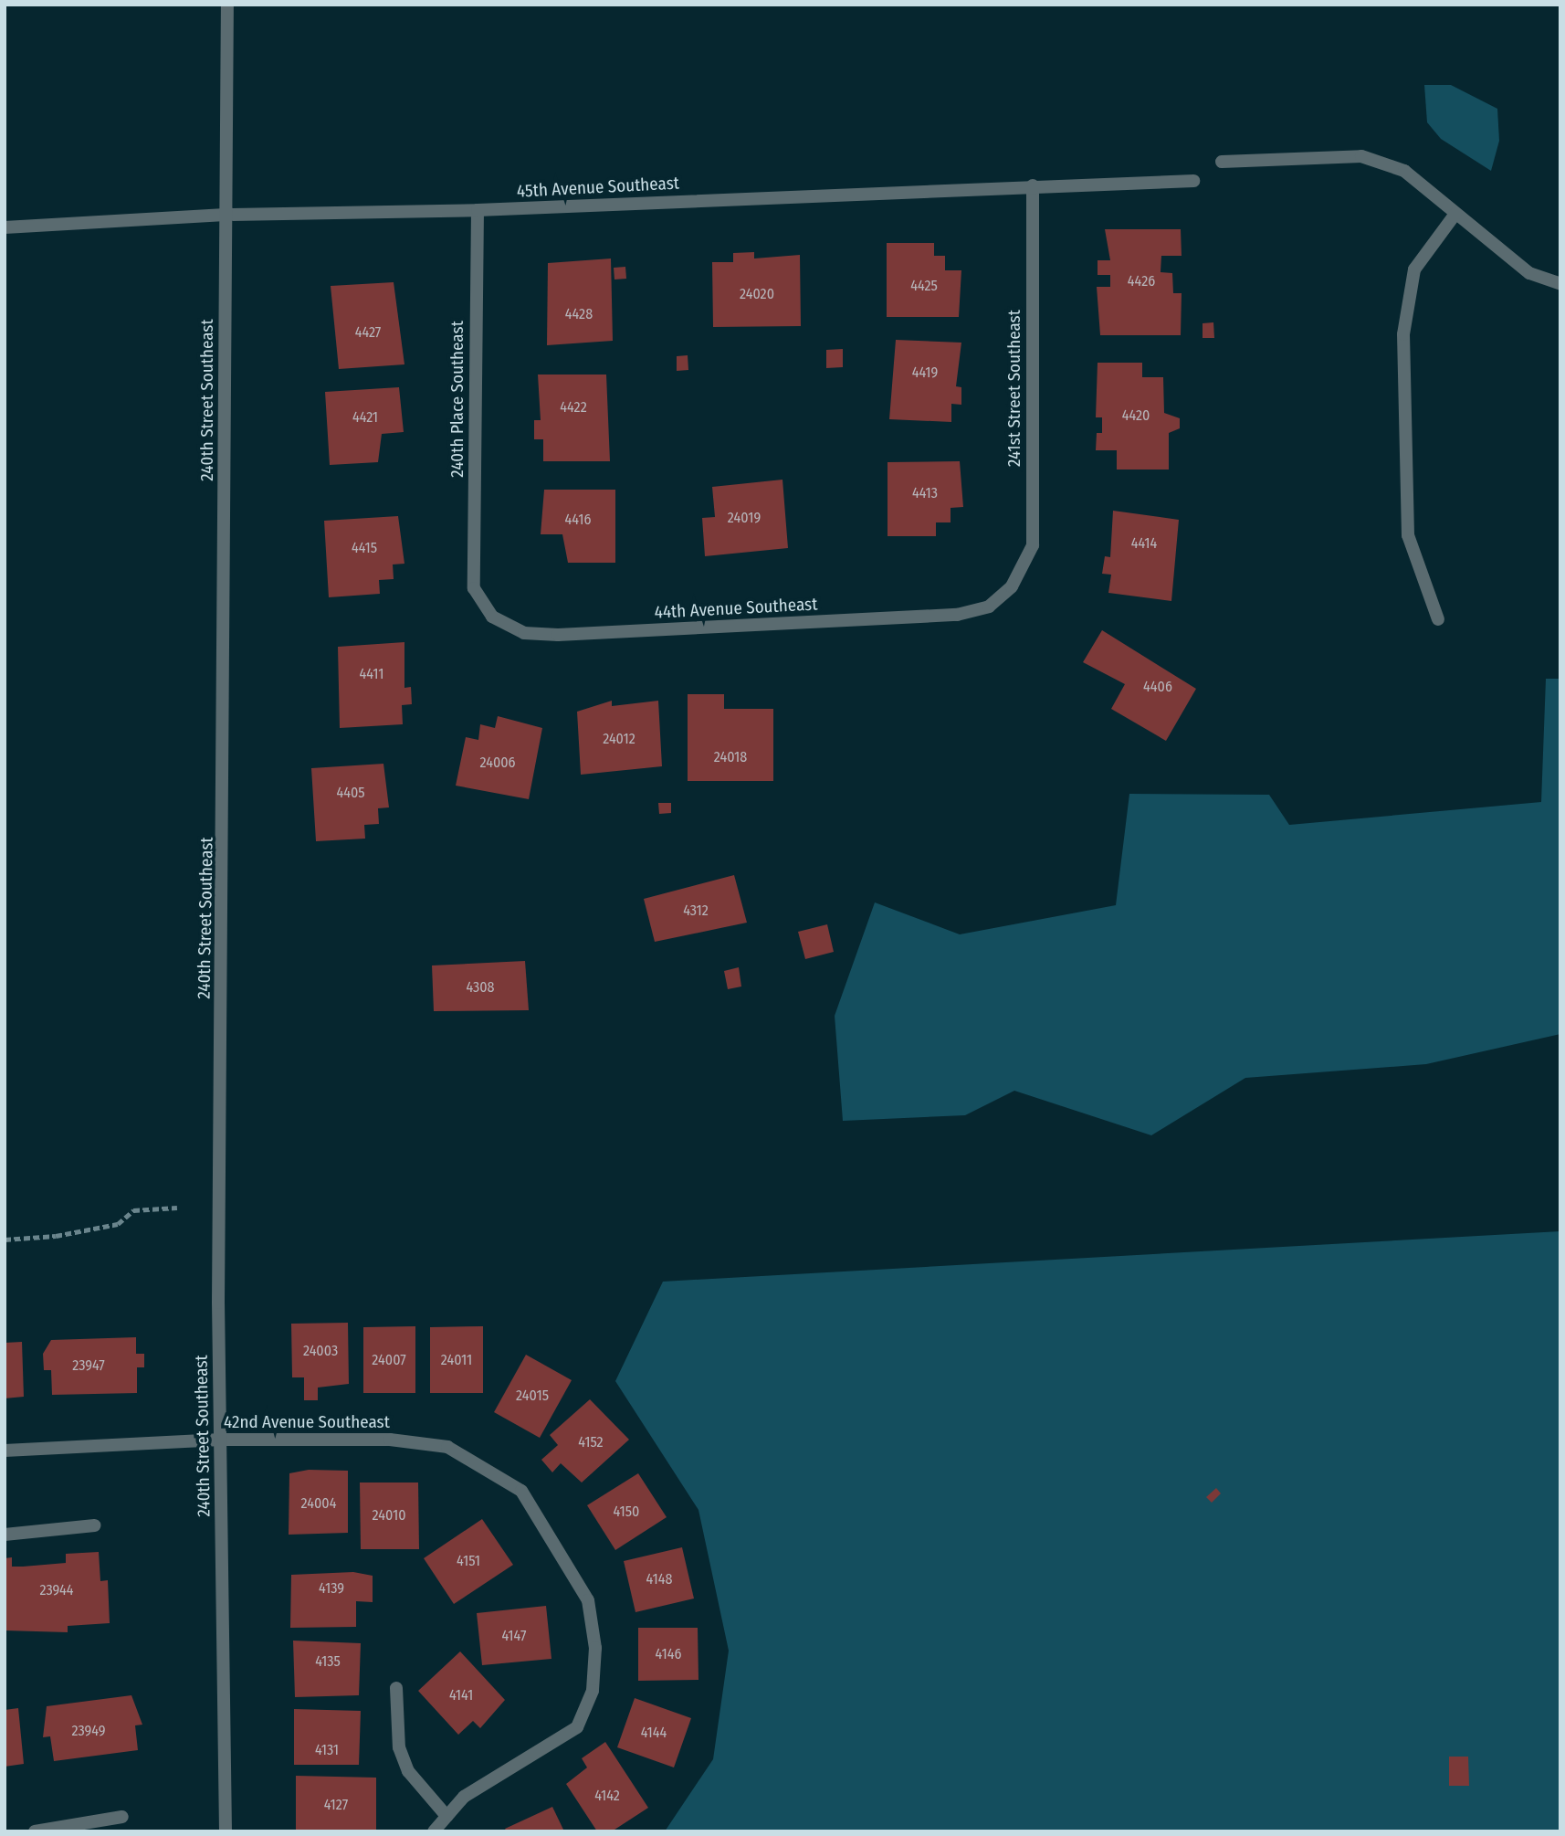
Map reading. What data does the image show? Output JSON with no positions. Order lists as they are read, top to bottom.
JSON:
{
  "streets": {
    "street": [
      "45th Avenue Southeast",
      "241st Street Southeast",
      "240th Place Southeast",
      "240th Street Southeast",
      "44th Avenue Southeast",
      "42nd Avenue Southeast"
    ]
  },
  "crossings": [
    ["45th Avenue Southeast", "241st Street Southeast"],
    ["45th Avenue Southeast", "240th Place Southeast"],
    ["45th Avenue Southeast", "240th Street Southeast"],
    ["241st Street Southeast", "44th Avenue Southeast"],
    ["240th Place Southeast", "44th Avenue Southeast"],
    ["240th Street Southeast", "42nd Avenue Southeast"]
  ],
  "house_numbers": [
    "4426",
    "4425",
    "24020",
    "4428",
    "4427",
    "4419",
    "4422",
    "4420",
    "4421",
    "4413",
    "24019",
    "4416",
    "4414",
    "4415",
    "4411",
    "4406",
    "24012",
    "24018",
    "24006",
    "4405",
    "4312",
    "4308",
    "24003",
    "24007",
    "24011",
    "23947",
    "24015",
    "4152",
    "24004",
    "4150",
    "24010",
    "4151",
    "4148",
    "4139",
    "23944",
    "4147",
    "4146",
    "4135",
    "4141",
    "23949",
    "4144",
    "4131",
    "4142",
    "4127"
  ]
}
